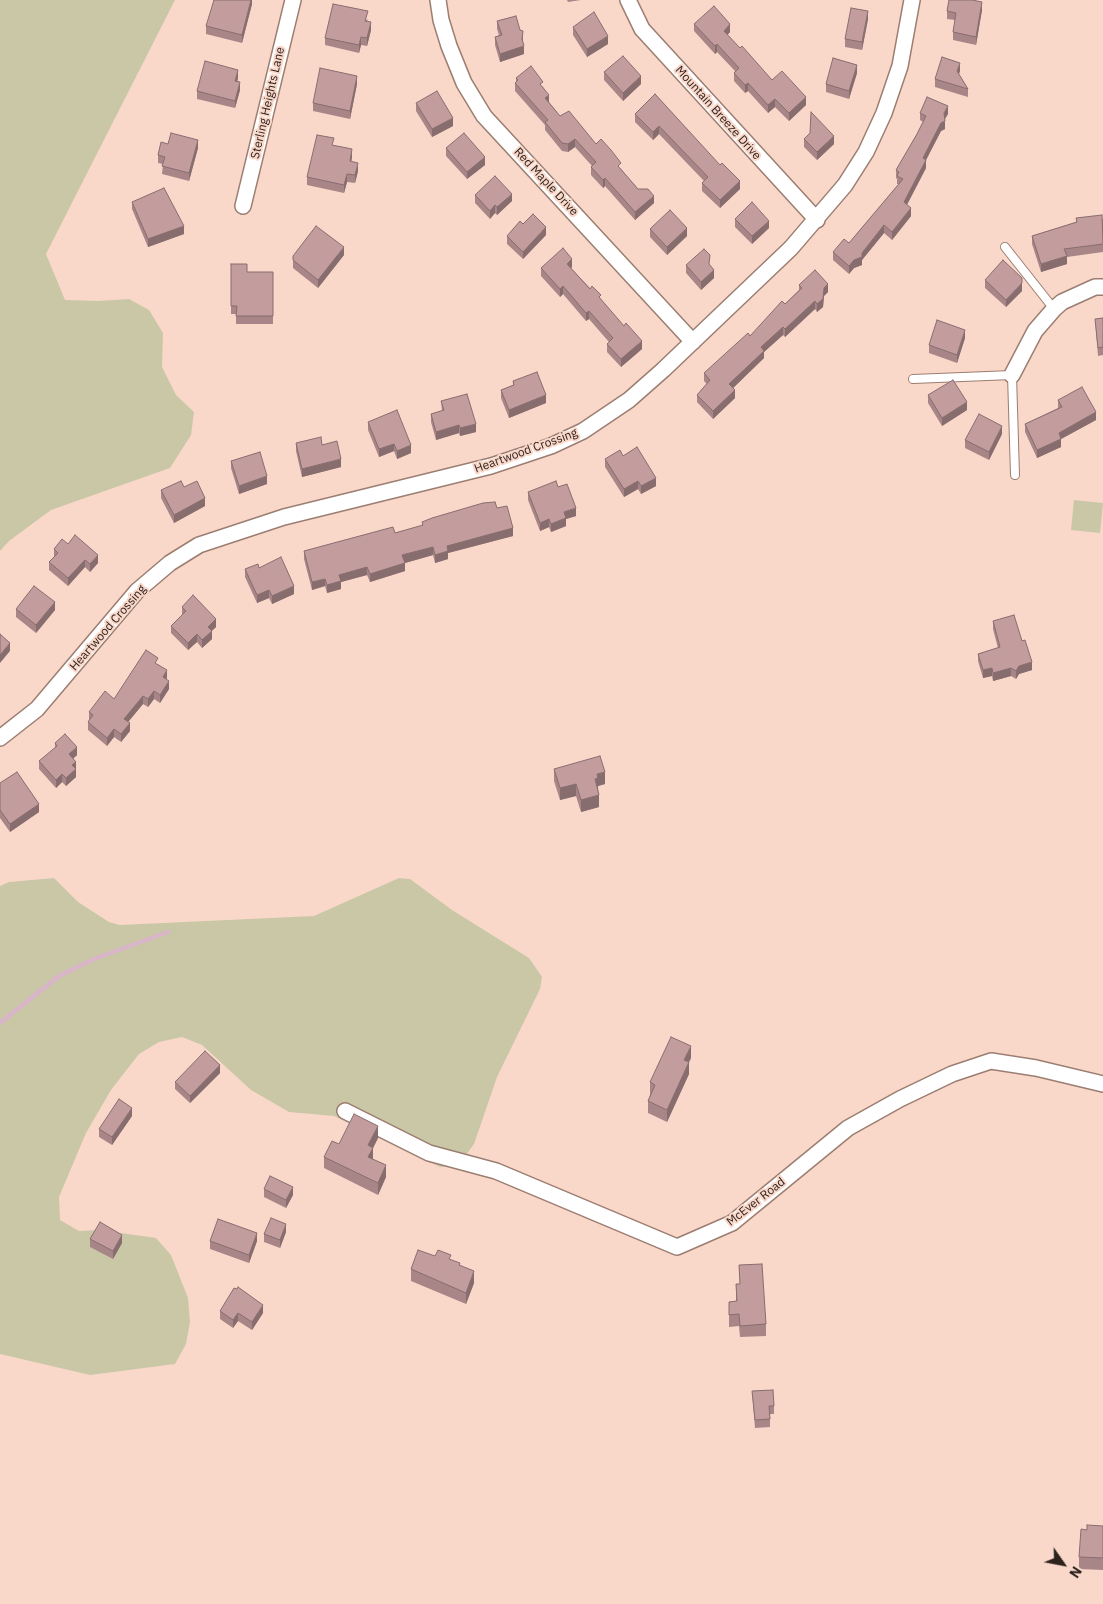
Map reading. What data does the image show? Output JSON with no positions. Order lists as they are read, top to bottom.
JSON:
{
  "streets": {
    "street": [
      "Sterling Heights Lane",
      "Mountain Breeze Drive",
      "Red Maple Drive",
      "Heartwood Crossing",
      "McEver Road"
    ]
  },
  "crossings": [
    ["Mountain Breeze Drive", "Heartwood Crossing"],
    ["Red Maple Drive", "Heartwood Crossing"]
  ],
  "north": "bottom right"
}
